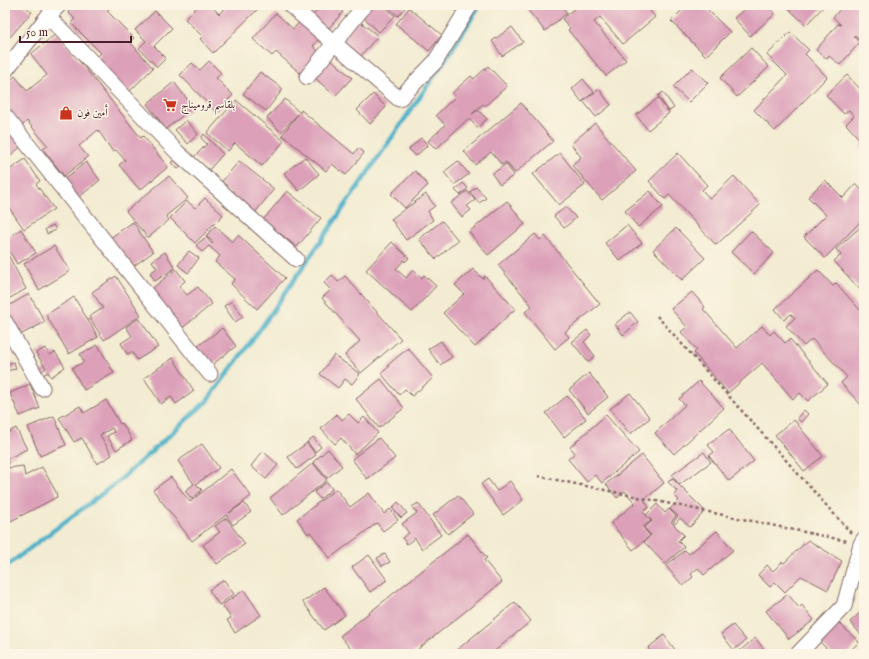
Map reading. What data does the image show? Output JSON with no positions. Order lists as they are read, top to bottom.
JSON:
{
  "places": {
    "supermarket": ["بلقاسم قروميناج"],
    "shop": ["أمين فون"]
  },
  "scale_bar": "50 m"
}
